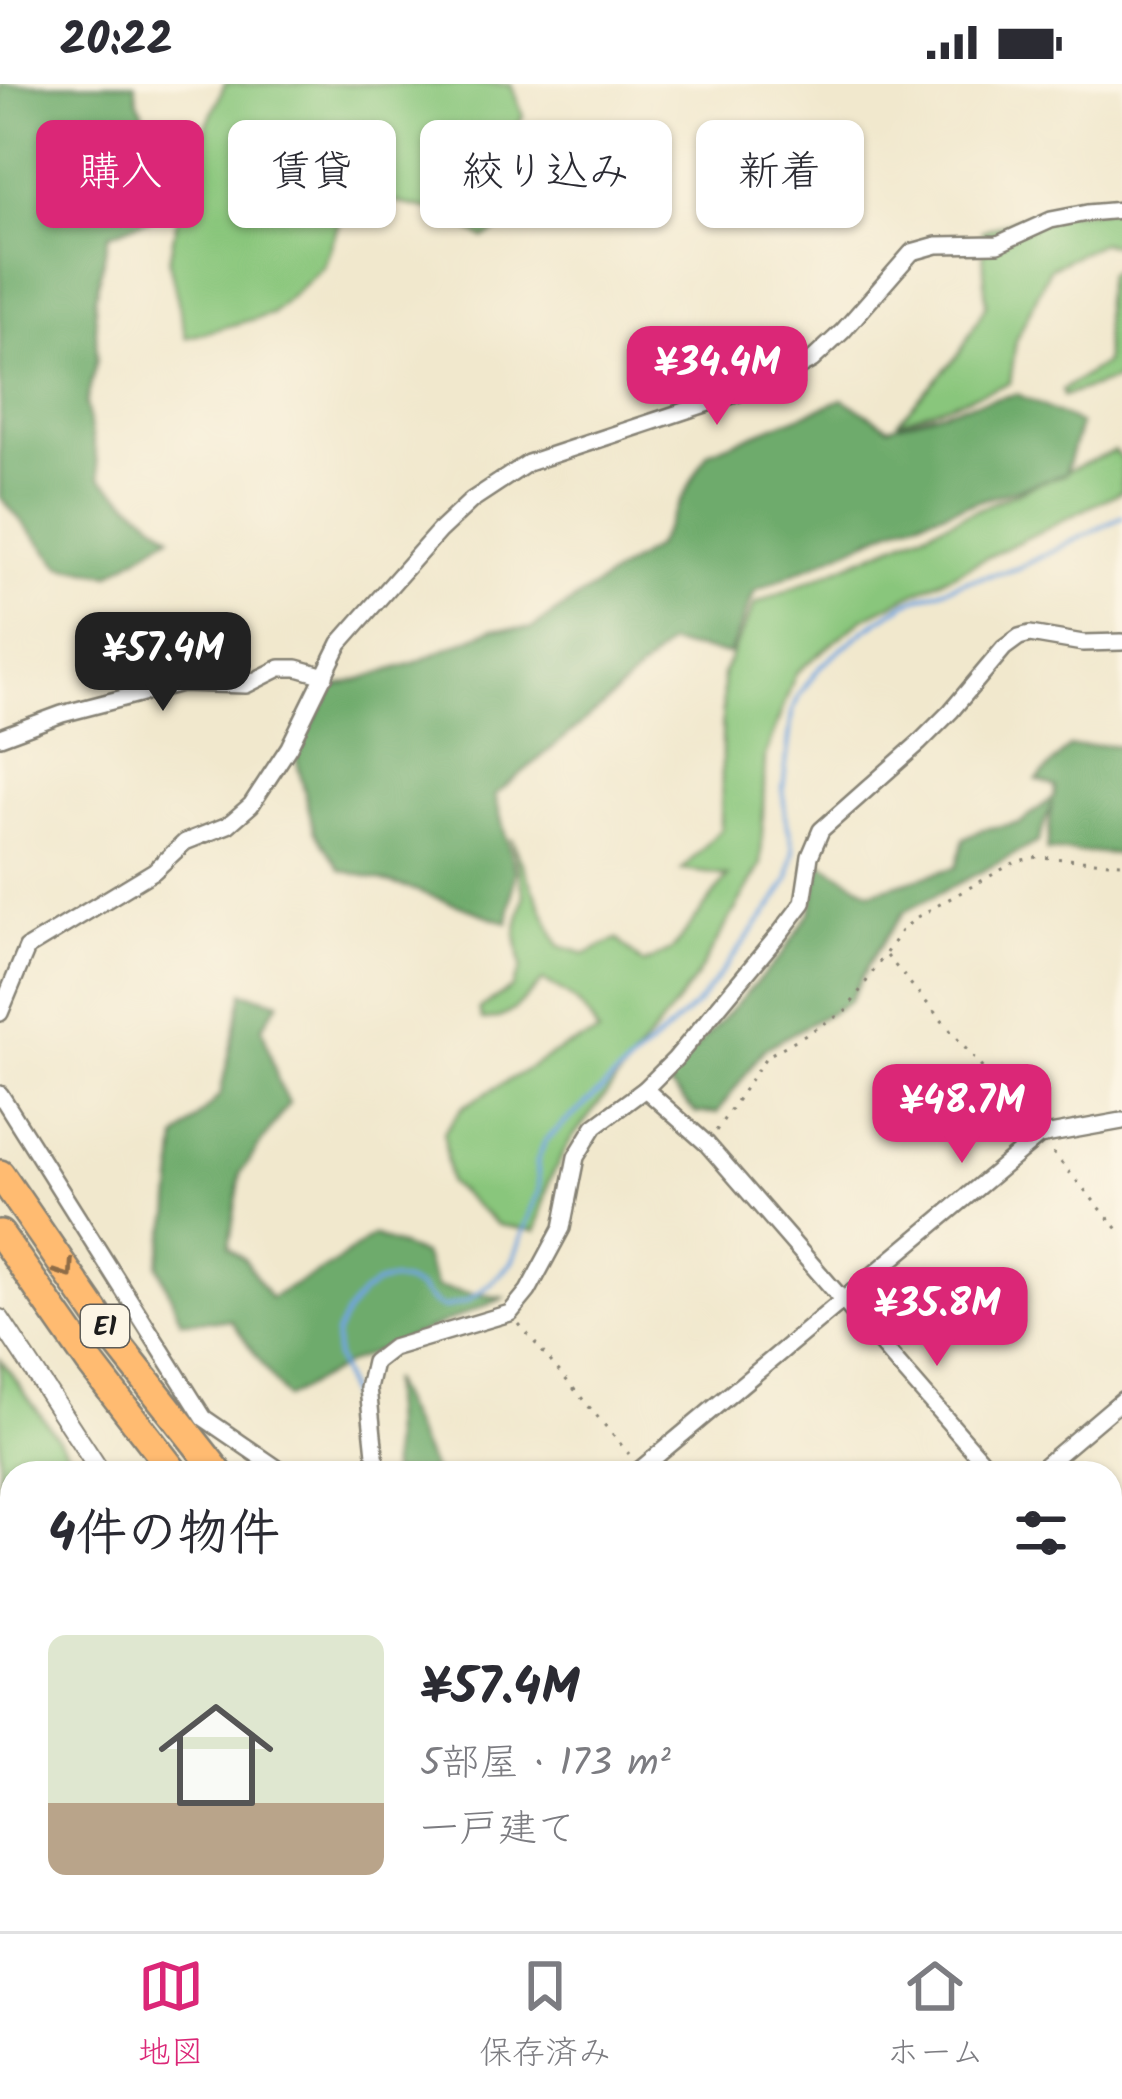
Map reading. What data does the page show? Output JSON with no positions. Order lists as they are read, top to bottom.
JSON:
{
  "streets": {
    "highway": ["E1"]
  },
  "page": {
    "status": "20:22",
    "chip": [
      "購入",
      "賃貸",
      "絞り込み",
      "新着"
    ],
    "price": [
      "¥34.4M",
      "¥57.4M",
      "¥48.7M",
      "¥35.8M"
    ],
    "heading": "4件の物件",
    "list": [
      {
        "name": "¥57.4M",
        "note": "5部屋 · 173 m² · 一戸建て"
      }
    ],
    "tabs": ["地図", "保存済み", "ホーム"]
  }
}
